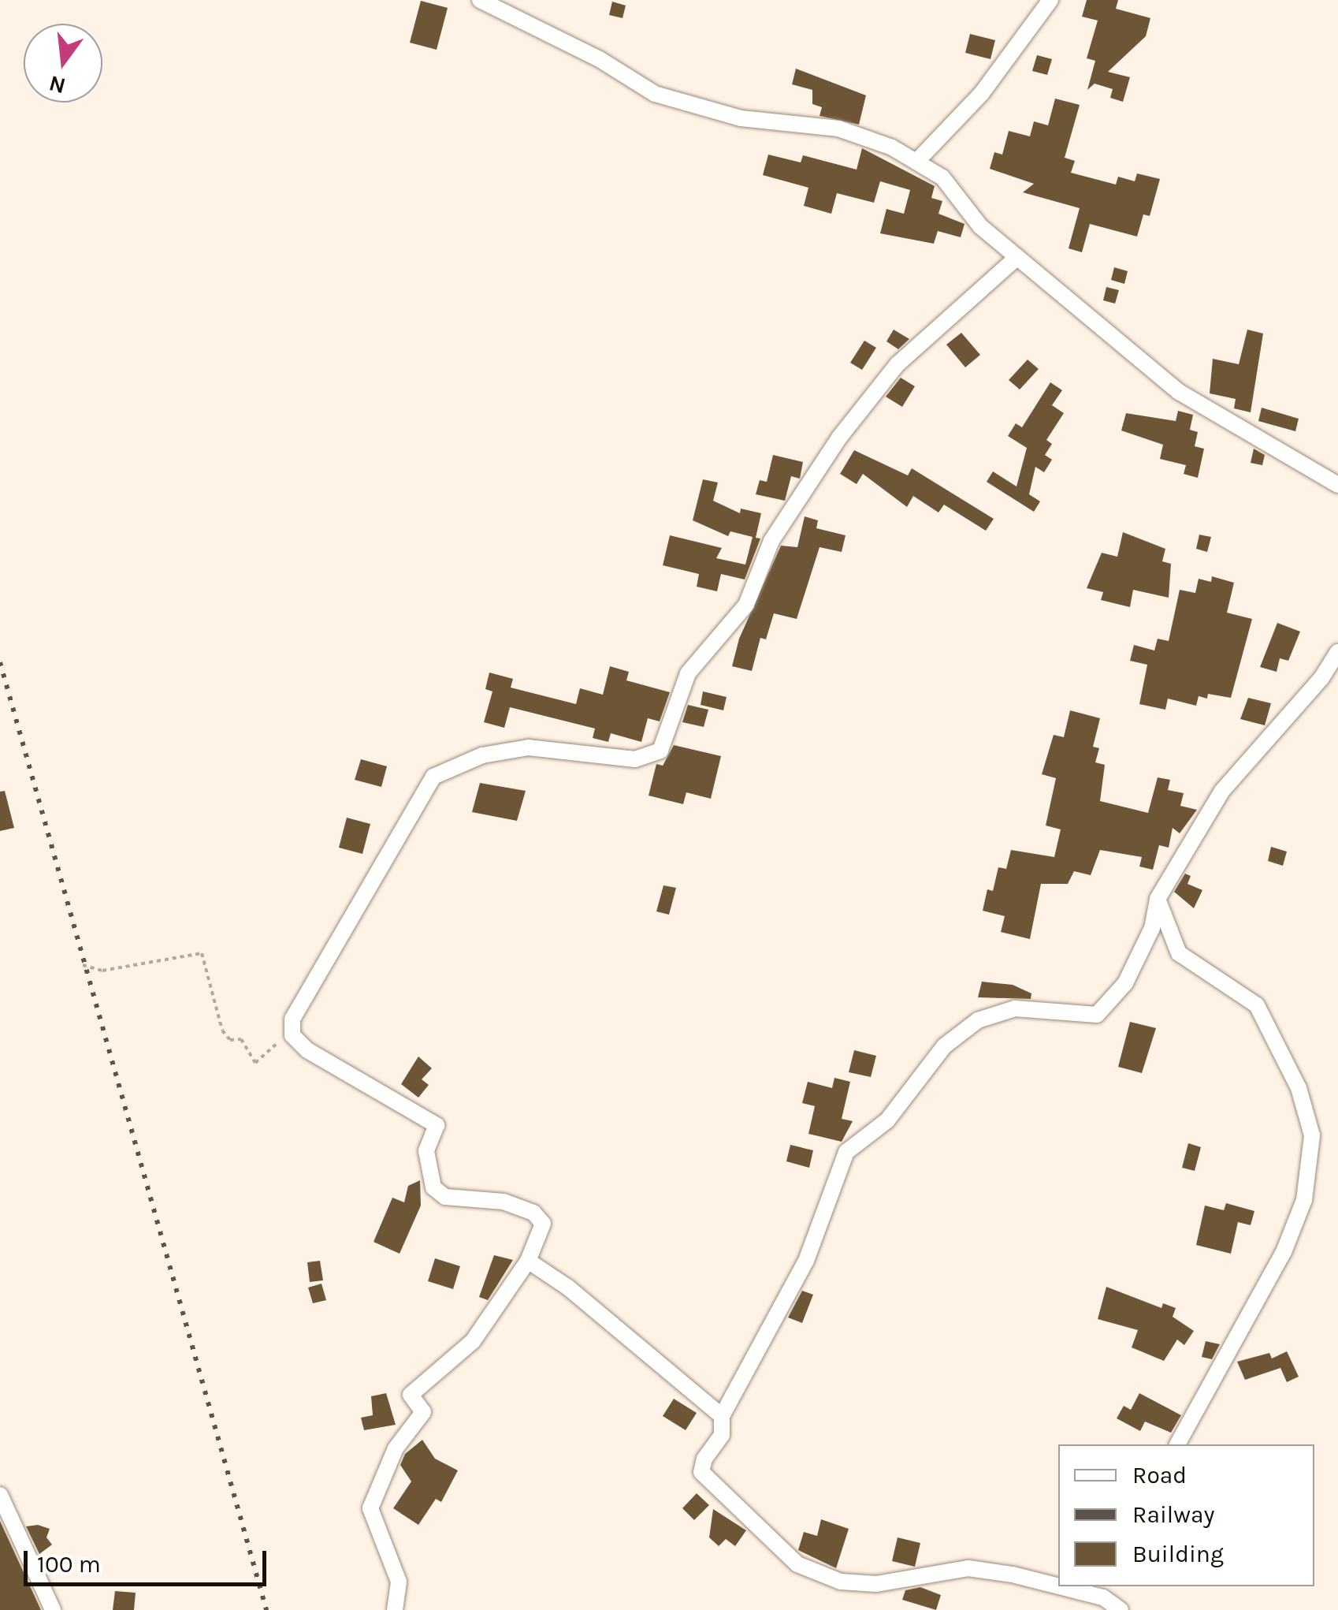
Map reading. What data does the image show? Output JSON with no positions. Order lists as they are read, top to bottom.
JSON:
{
  "legend": ["Road", "Railway", "Building"],
  "scale_bar": "100 m",
  "north": "bottom"
}
